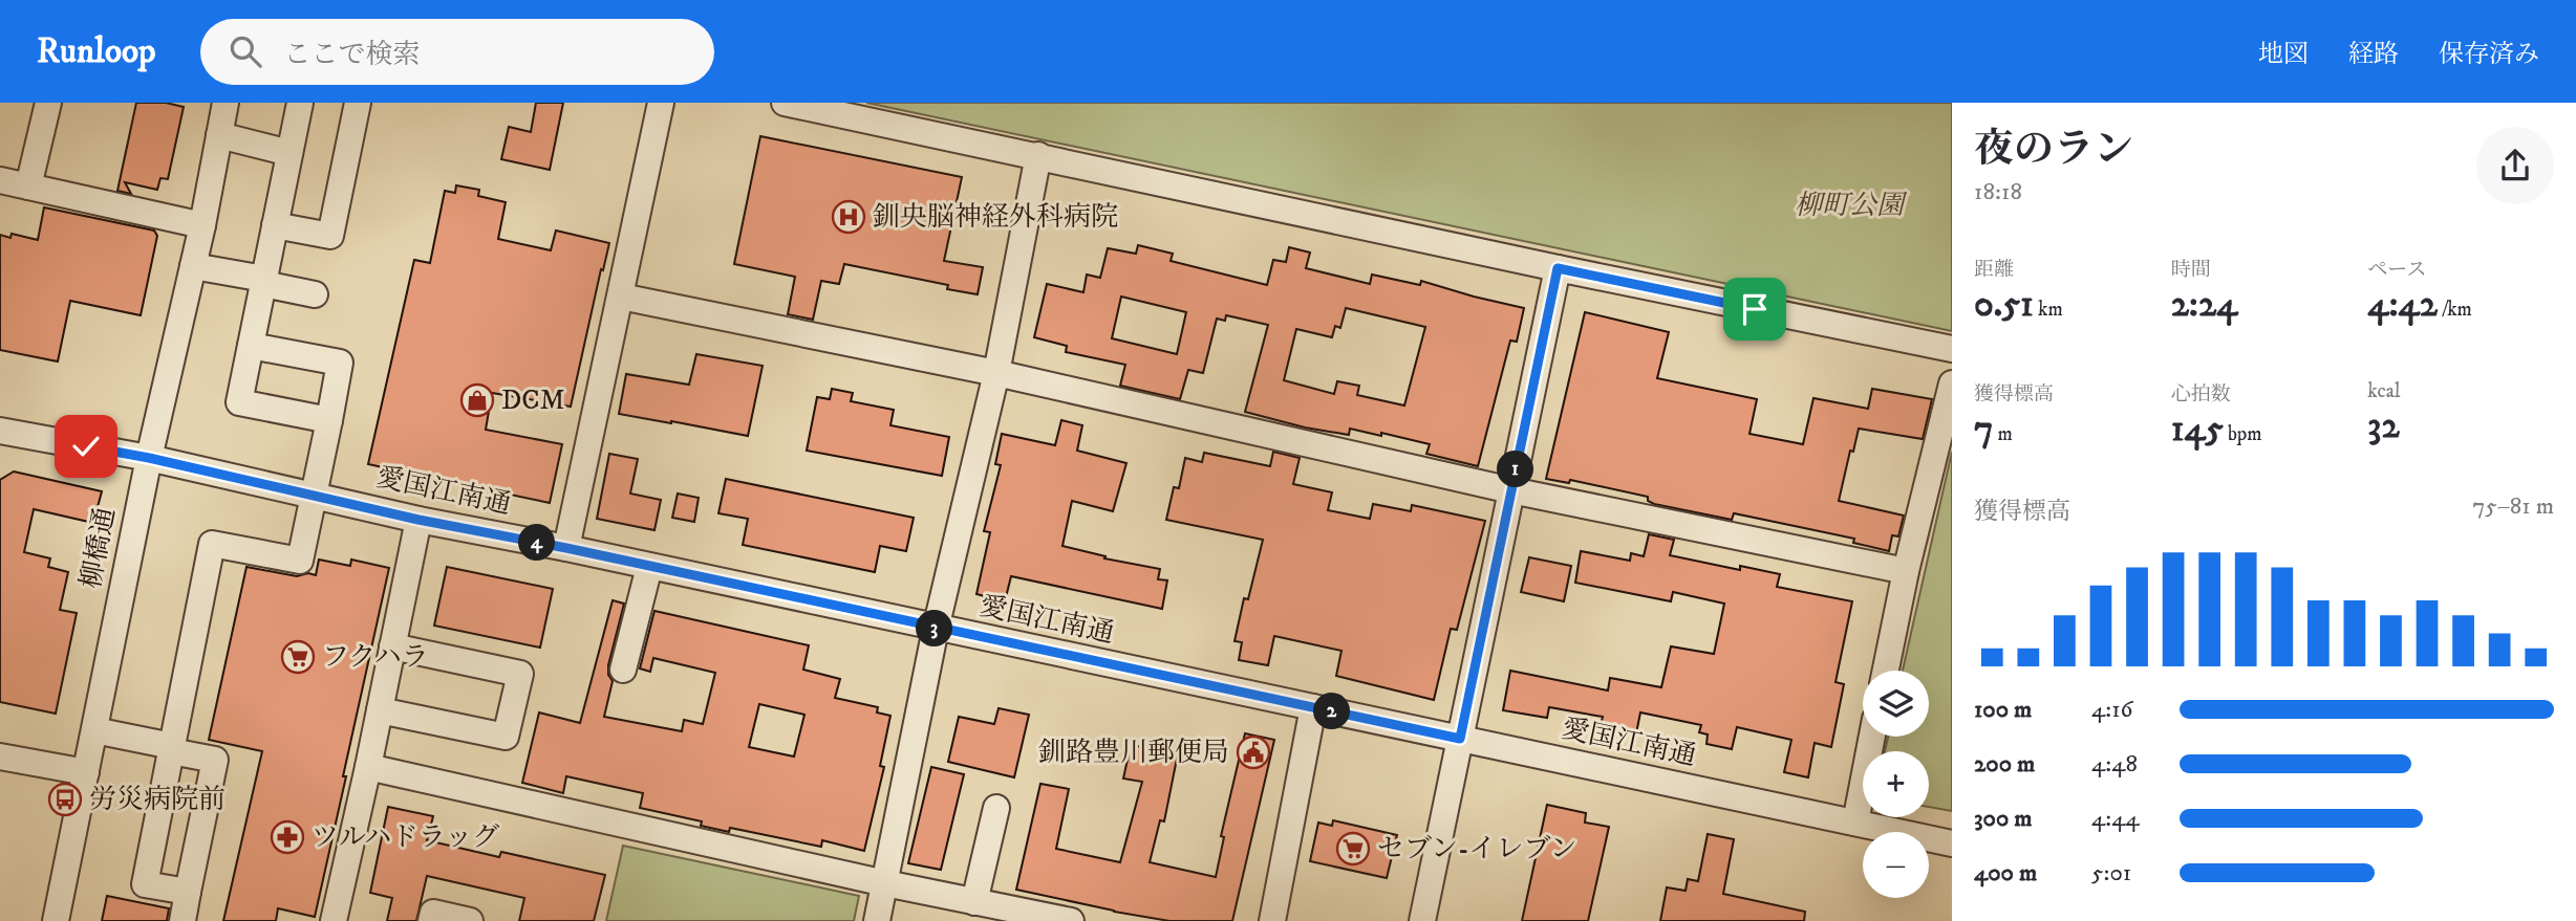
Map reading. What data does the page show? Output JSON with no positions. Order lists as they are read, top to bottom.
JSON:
{
  "streets": {
    "street": ["愛国江南通", "柳橋通"]
  },
  "crossings": [
    ["愛国江南通", "柳橋通"]
  ],
  "parks": ["柳町公園"],
  "places": {
    "hospital": ["釧央脳神経外科病院"],
    "shop": ["DCM"],
    "supermarket": ["フクハラ", "セブン-イレブン"],
    "public building": ["釧路豊川郵便局"],
    "bus stop": ["労災病院前"],
    "pharmacy": ["ツルハドラッグ"]
  },
  "page": {
    "header": "Runloop",
    "search": "ここで検索",
    "nav": ["地図", "経路", "保存済み"],
    "heading": ["夜のラン", "18:18"],
    "stats": [
      ["距離", "0.51 km"],
      ["時間", "2:24"],
      ["ペース", "4:42 /km"],
      ["獲得標高", "7 m"],
      ["心拍数", "145 bpm"],
      ["kcal", "32"]
    ],
    "pins": [
      "1",
      "4",
      "3",
      "2"
    ],
    "chart": ["獲得標高", "75–81 m"],
    "map_buttons": ["+", "−"],
    "list": [
      {
        "name": "100 m",
        "note": "4:16"
      },
      {
        "name": "200 m",
        "note": "4:48"
      },
      {
        "name": "300 m",
        "note": "4:44"
      },
      {
        "name": "400 m",
        "note": "5:01"
      }
    ]
  }
}
